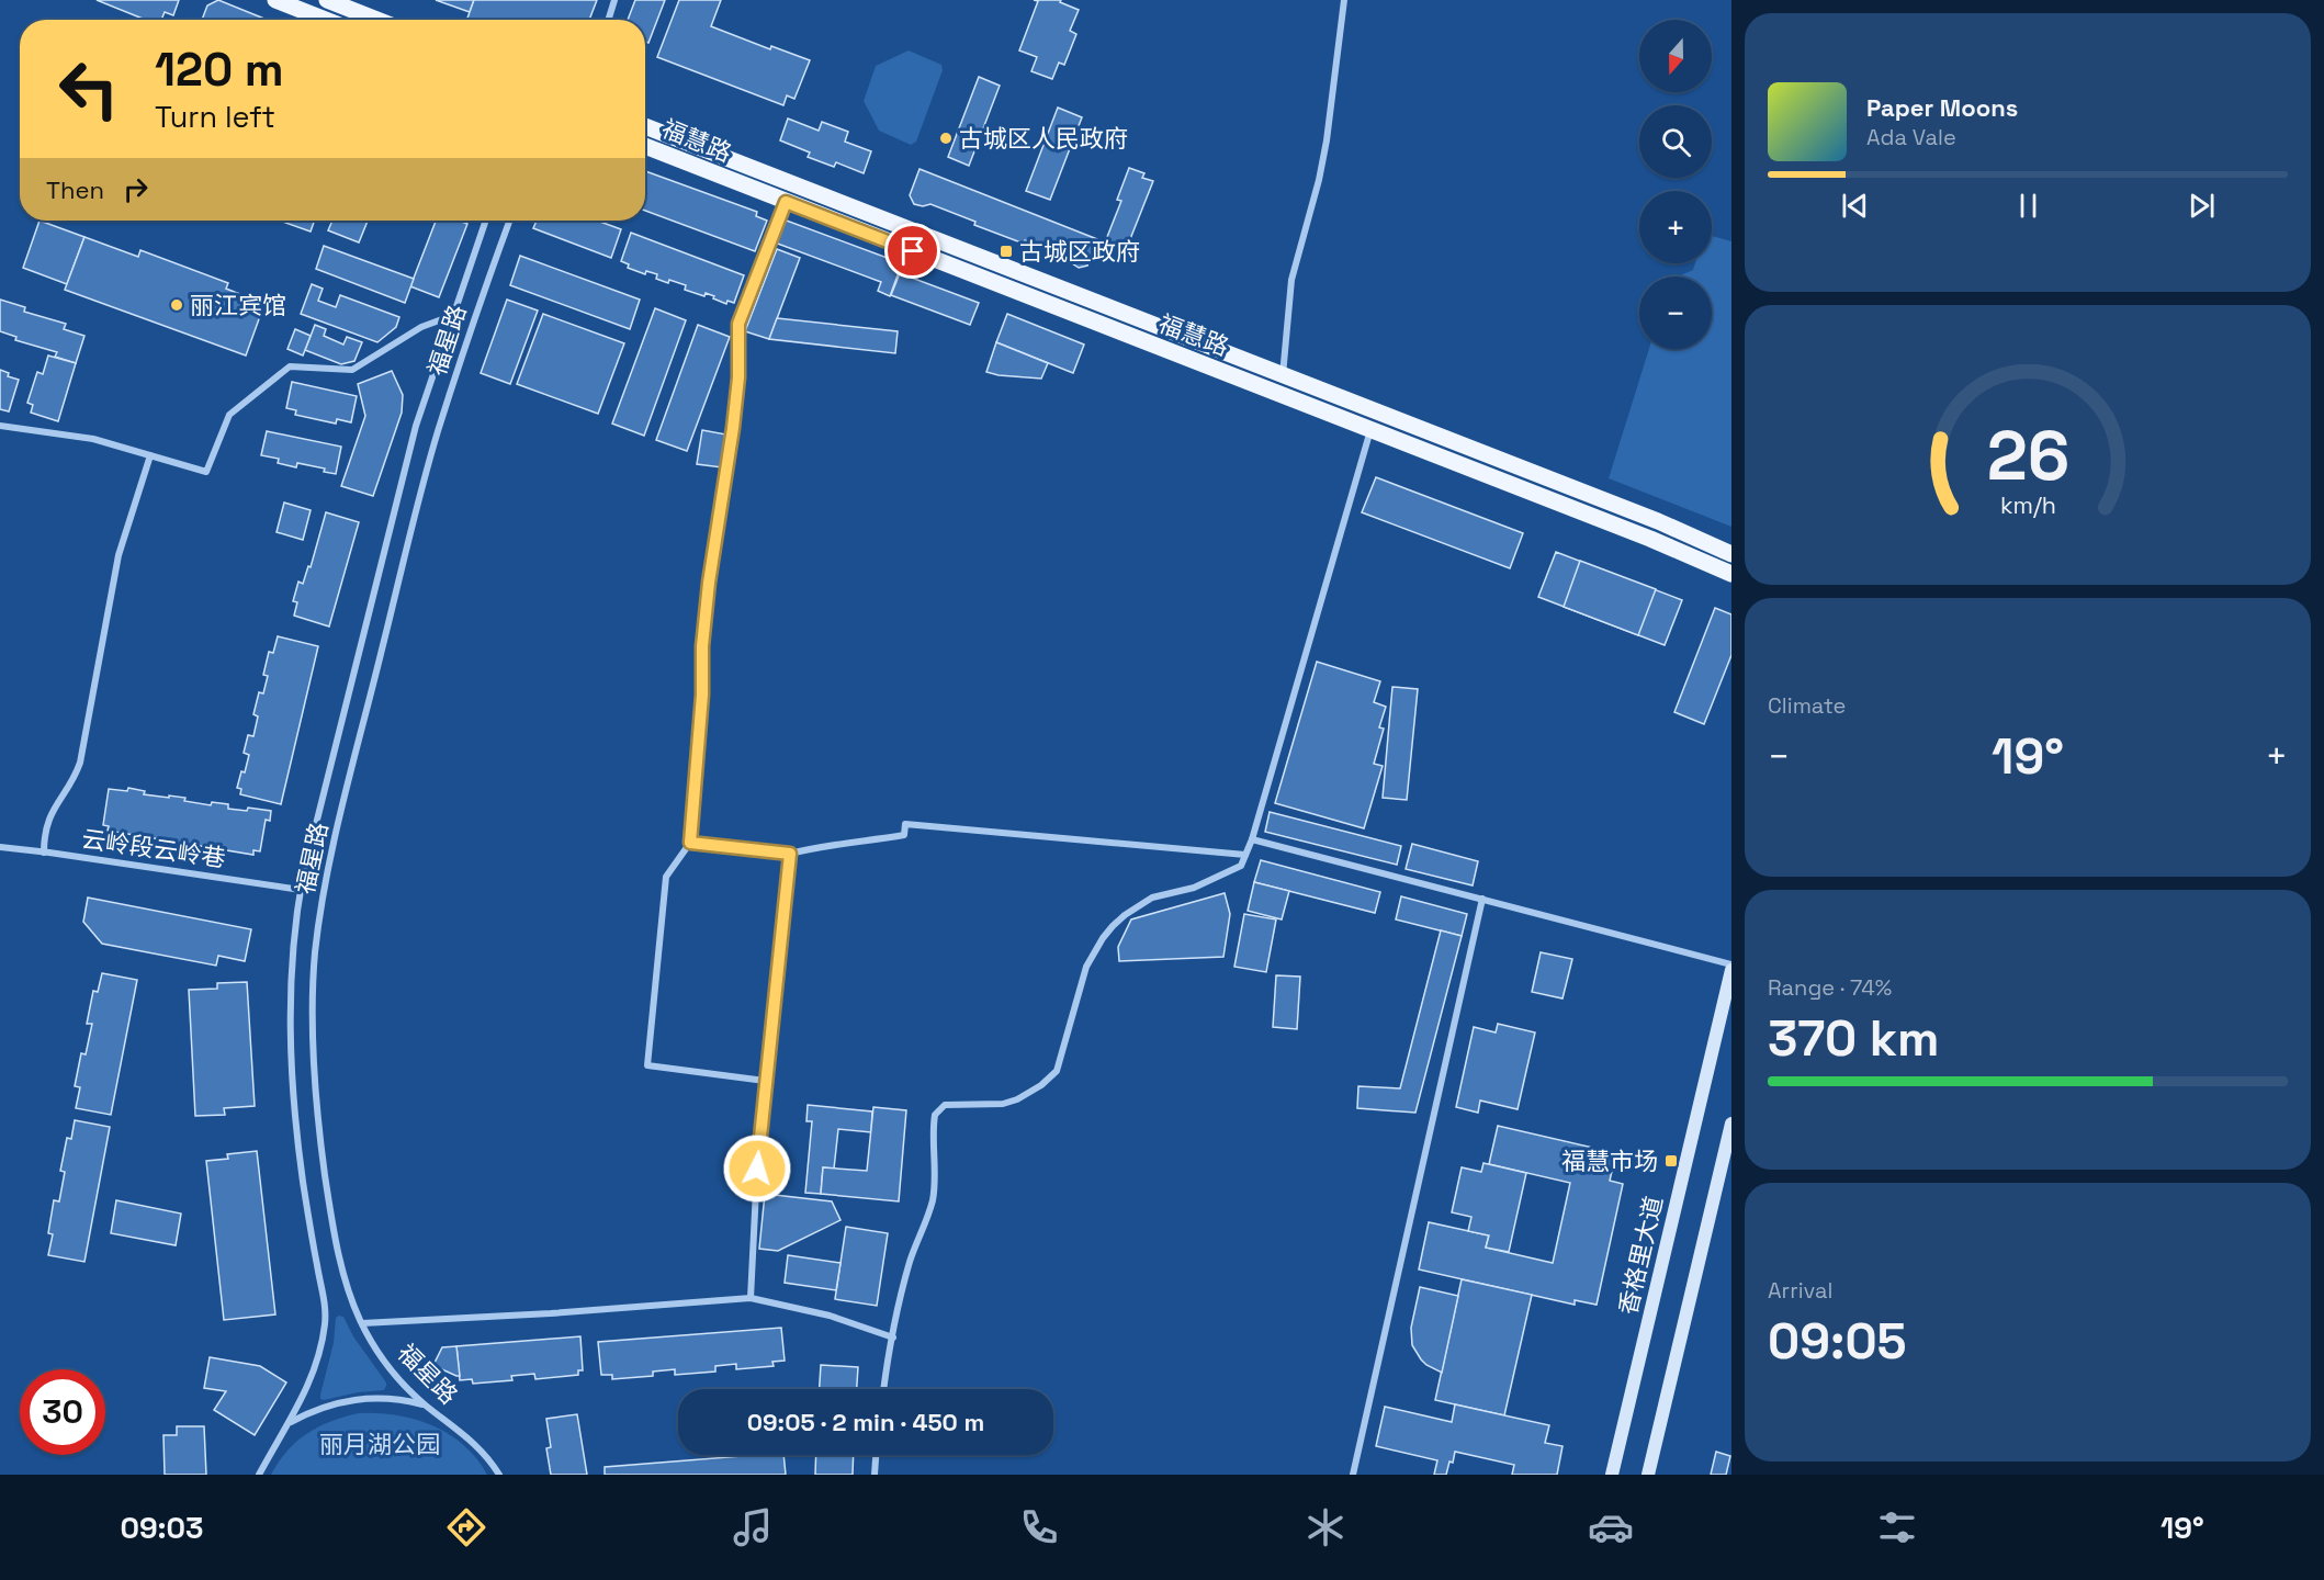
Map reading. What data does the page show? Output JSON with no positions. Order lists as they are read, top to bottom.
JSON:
{
  "streets": {
    "main road": ["福慧路", "香格里大道"],
    "street": ["福星路", "云岭段云岭巷"]
  },
  "crossings": [
    ["福星路", "云岭段云岭巷"]
  ],
  "parks": ["丽月湖公园"],
  "places": {
    "other": ["古城区人民政府", "丽江宾馆"],
    "transit": ["古城区政府", "福慧市场"]
  },
  "north": "bottom",
  "page": {
    "map_buttons": ["+", "−"],
    "turn": ["120 m", "Turn left"],
    "song": ["Paper Moons", "Ada Vale"],
    "then": "Then",
    "tile": [
      "Climate",
      ["Range · 74%", "370 km"],
      ["Arrival", "09:05"]
    ],
    "heat": ["−", "19°", "+"],
    "limit": "30",
    "trip": "09:05 · 2 min · 450 m",
    "tabs": ["09:03", "19°"],
    "gauge": ["26", "km/h"]
  }
}
